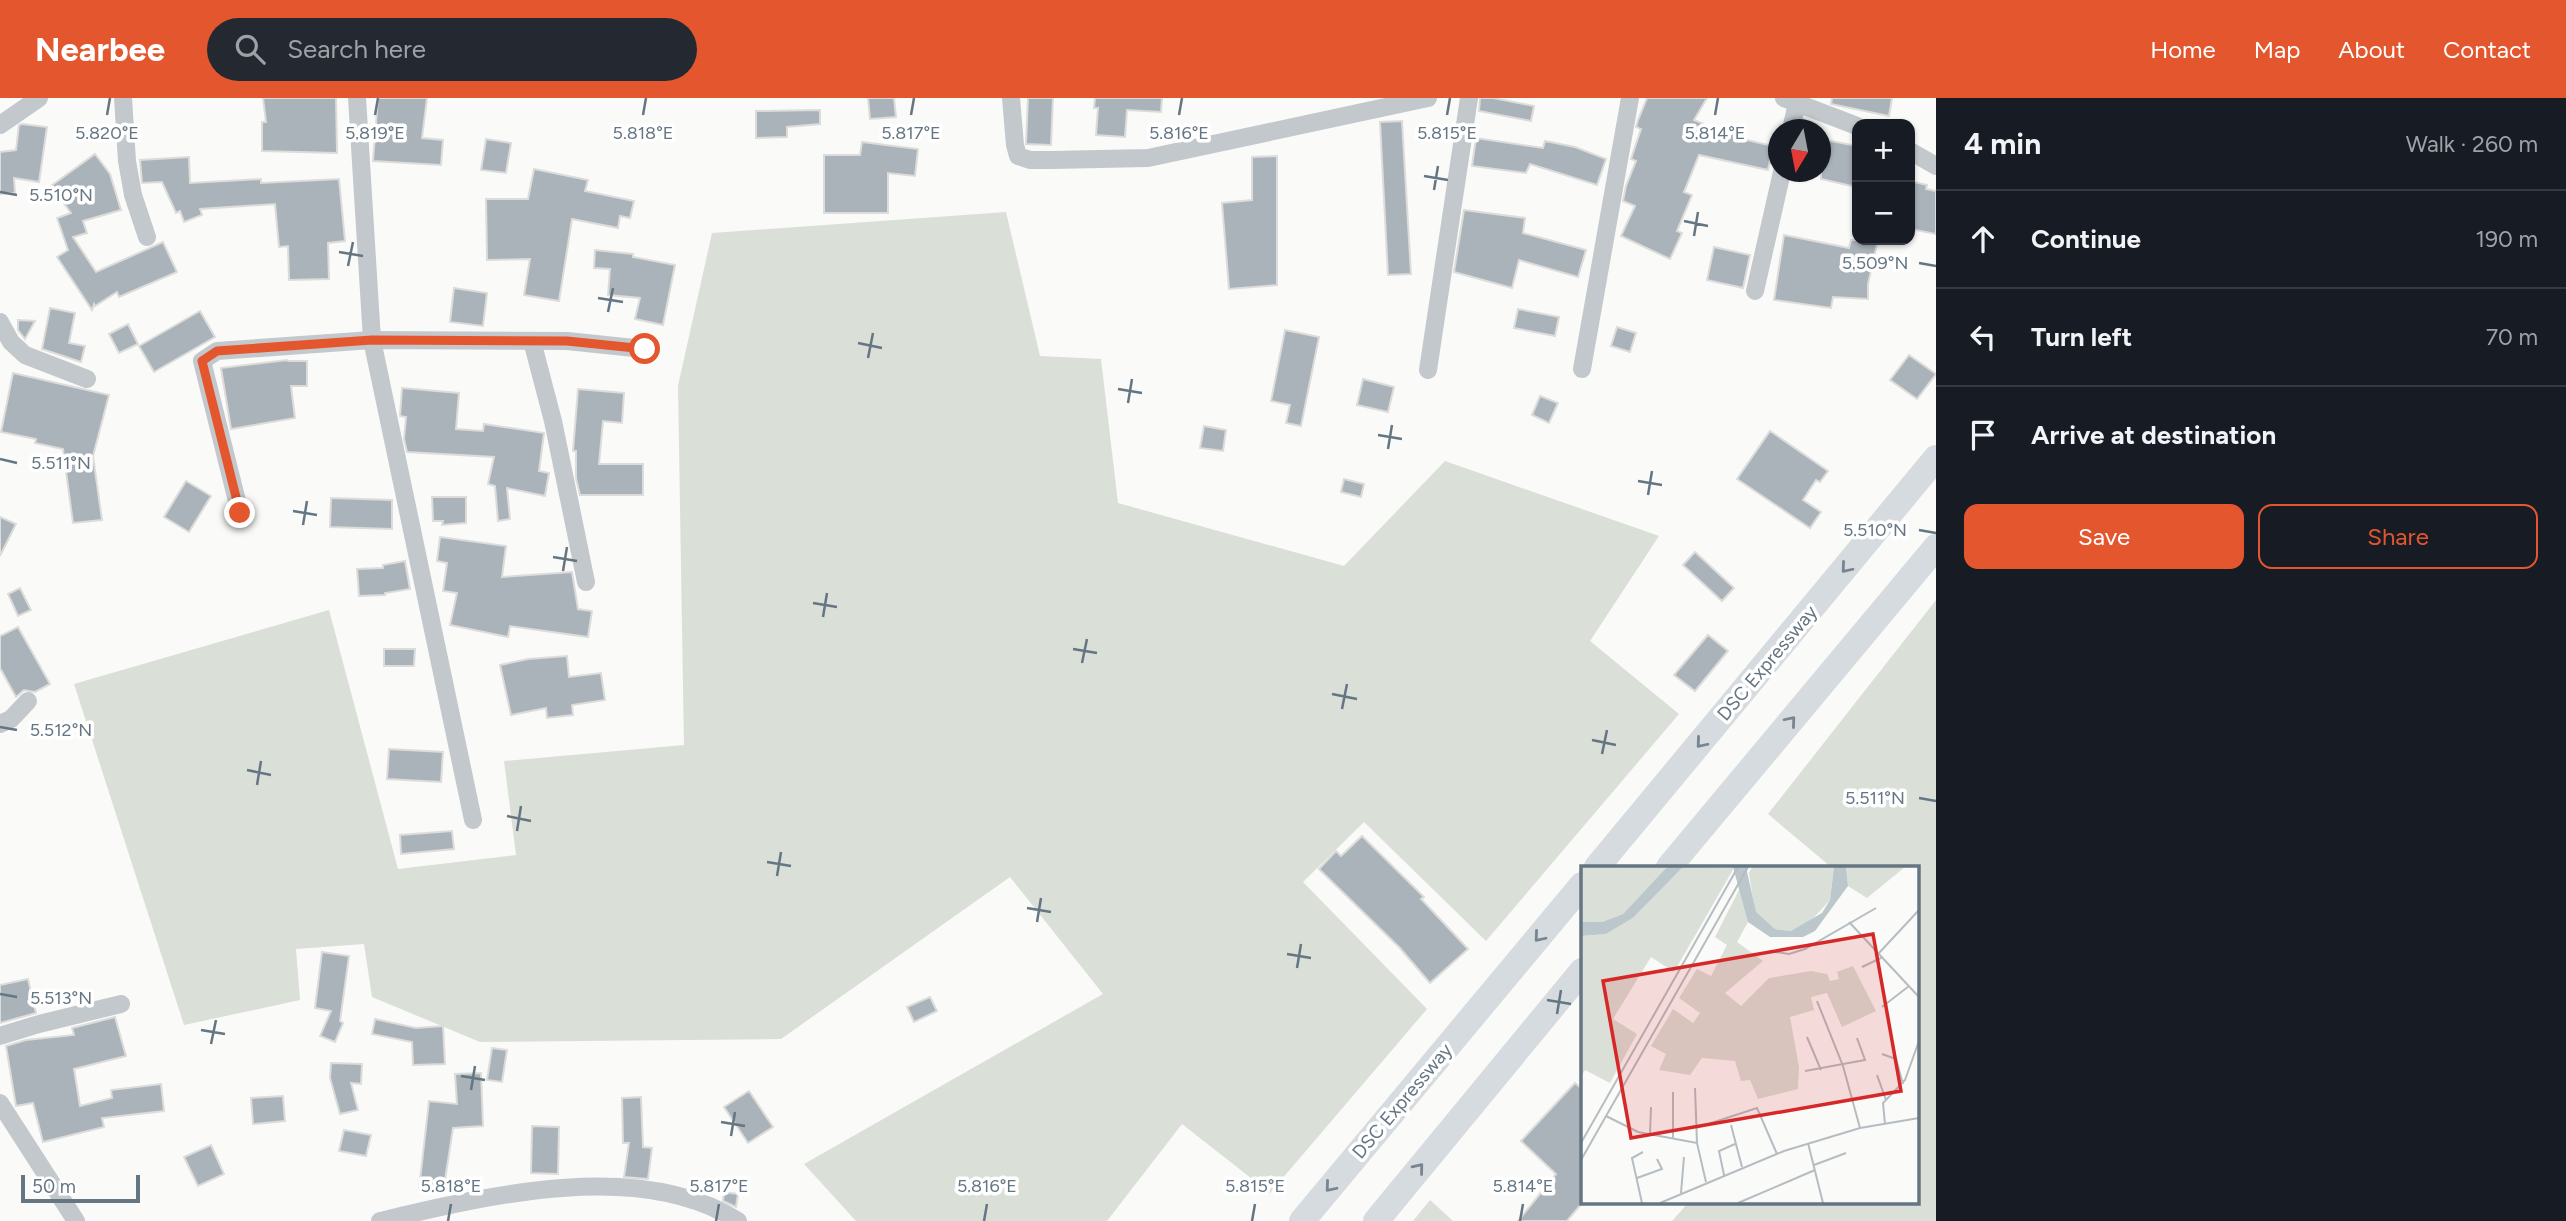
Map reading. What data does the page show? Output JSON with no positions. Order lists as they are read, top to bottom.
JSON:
{
  "streets": {
    "main road": ["DSC Expressway"]
  },
  "scale_bar": "50 m",
  "north": "bottom",
  "page": {
    "header": "Nearbee",
    "search": "Search here",
    "nav": [
      "Home",
      "Map",
      "About",
      "Contact"
    ],
    "heading": ["4 min", "Walk · 260 m"],
    "map_buttons": ["+", "−"],
    "list": [
      ["Continue", "190 m"],
      ["Turn left", "70 m"],
      "Arrive at destination"
    ],
    "buttons": ["Save", "Share"],
    "scale": "50 m"
  },
  "coordinates": [
    "5.817°E",
    "5.816°E",
    "5.815°E",
    "5.814°E",
    "5.820°E",
    "5.819°E",
    "5.818°E",
    "5.510°N",
    "5.509°N",
    "5.511°N",
    "5.512°N",
    "5.513°N"
  ]
}
